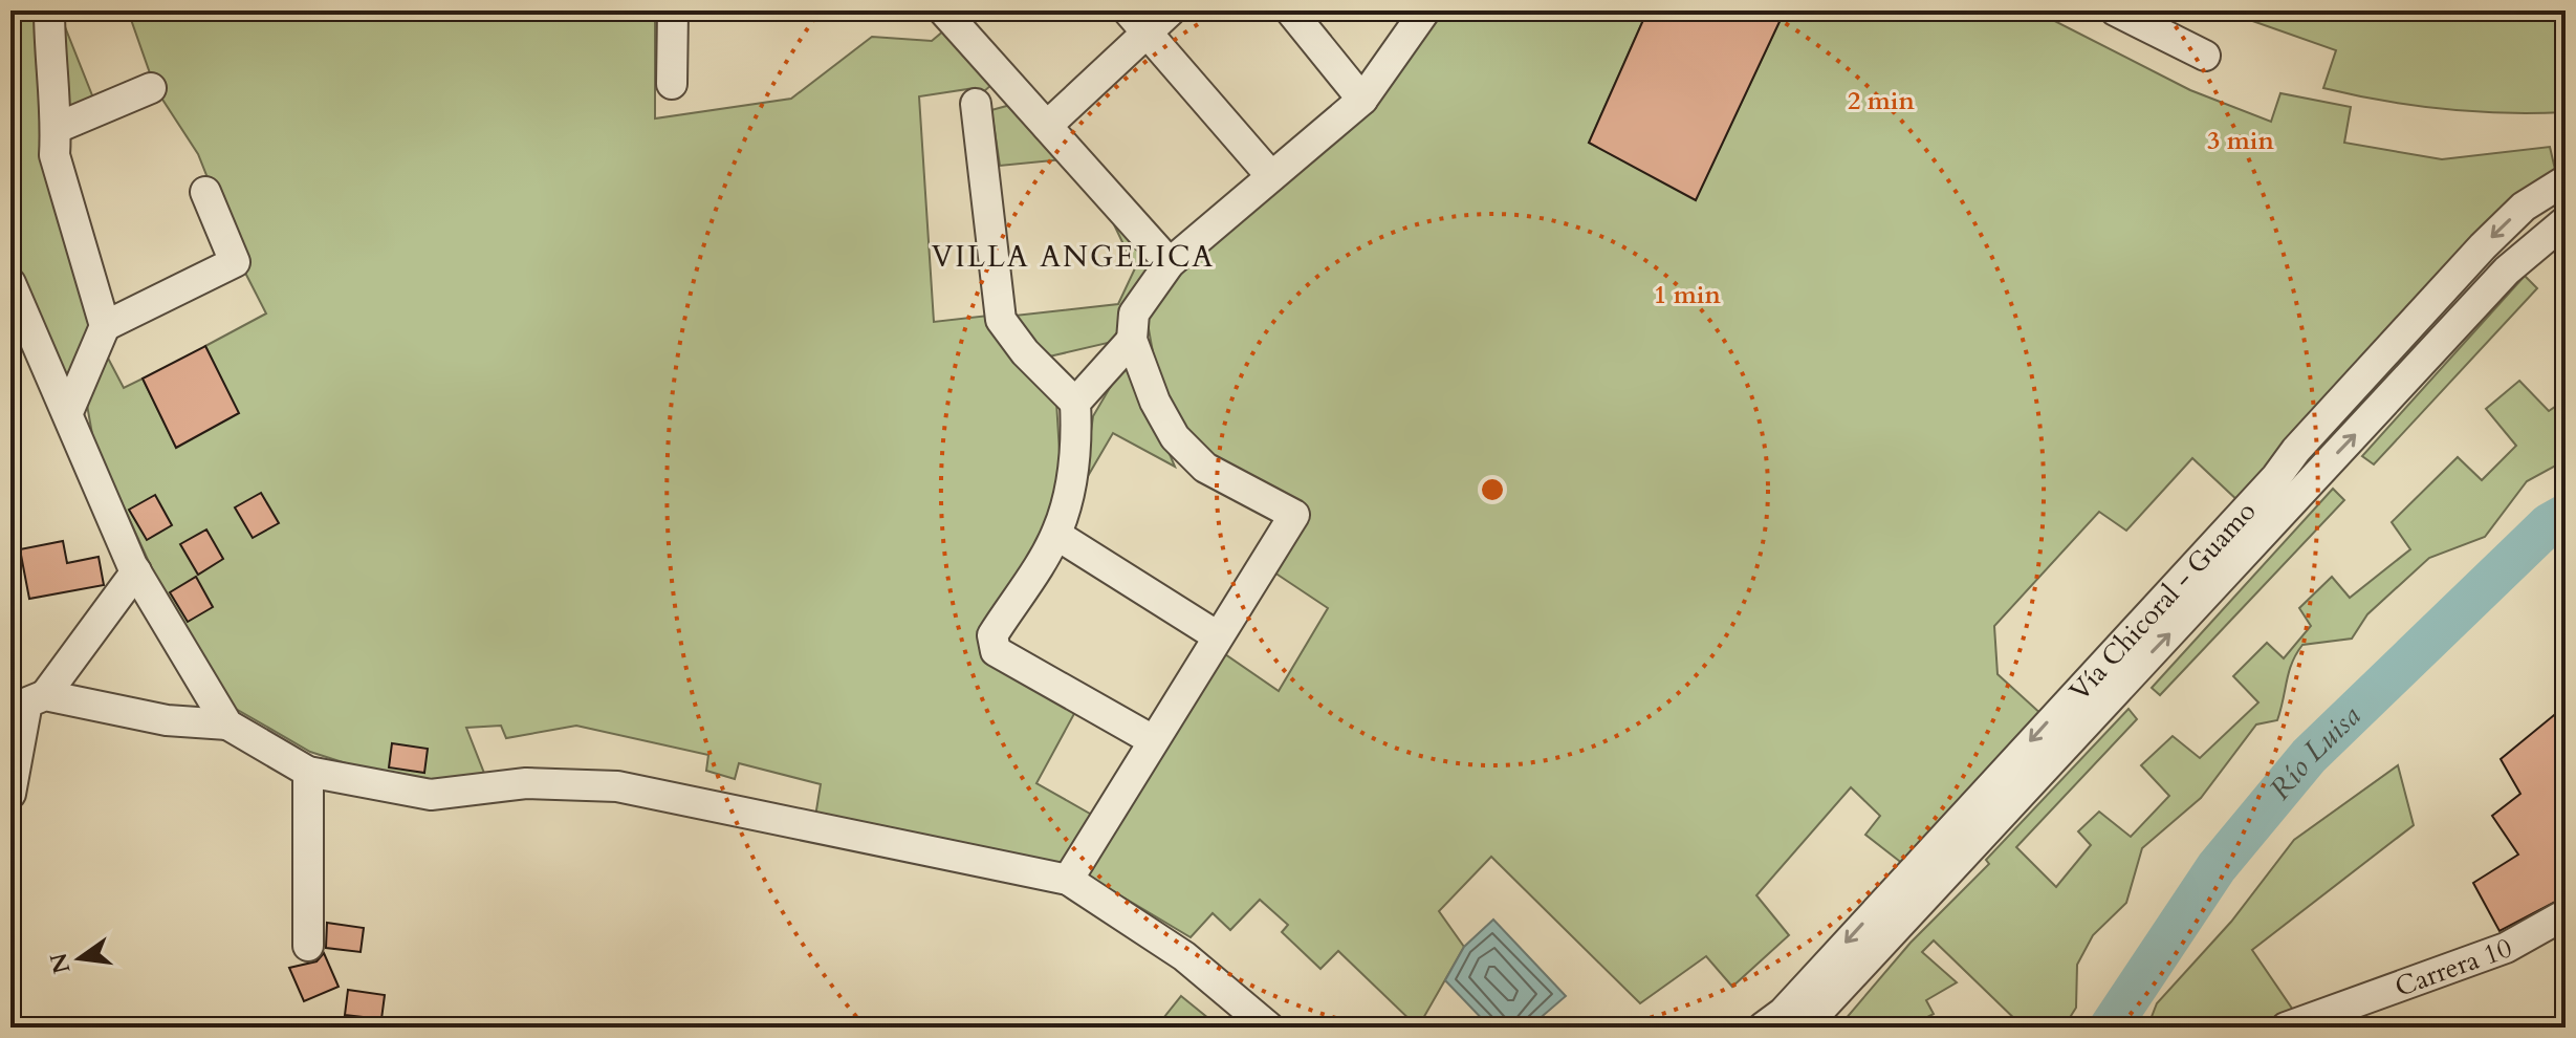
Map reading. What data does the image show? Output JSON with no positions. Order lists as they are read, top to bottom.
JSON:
{
  "streets": {
    "street": ["Vía Chicoral - Guamo", "Carrera 10"]
  },
  "districts": ["VILLA ANGELICA"],
  "water": ["Río Luisa"],
  "north": "left",
  "rings": ["2 min", "3 min", "1 min"]
}
